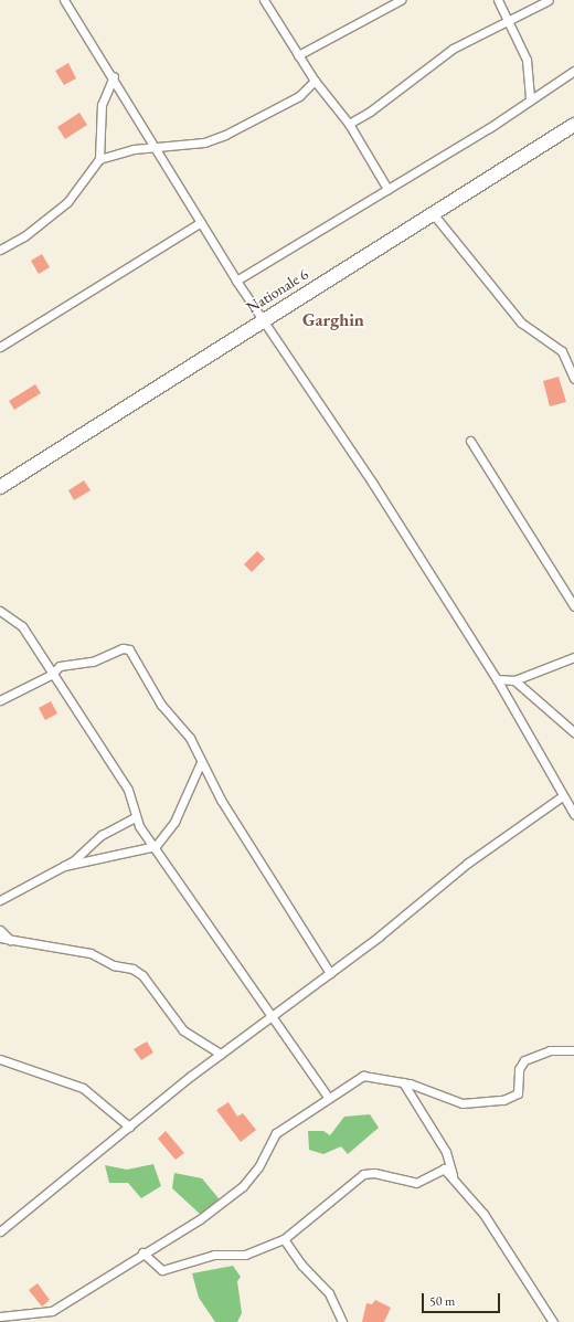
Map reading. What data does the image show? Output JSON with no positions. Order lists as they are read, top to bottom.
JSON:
{
  "streets": {
    "main road": ["Nationale 6"]
  },
  "districts": ["Garghin"],
  "scale_bar": "50 m"
}
